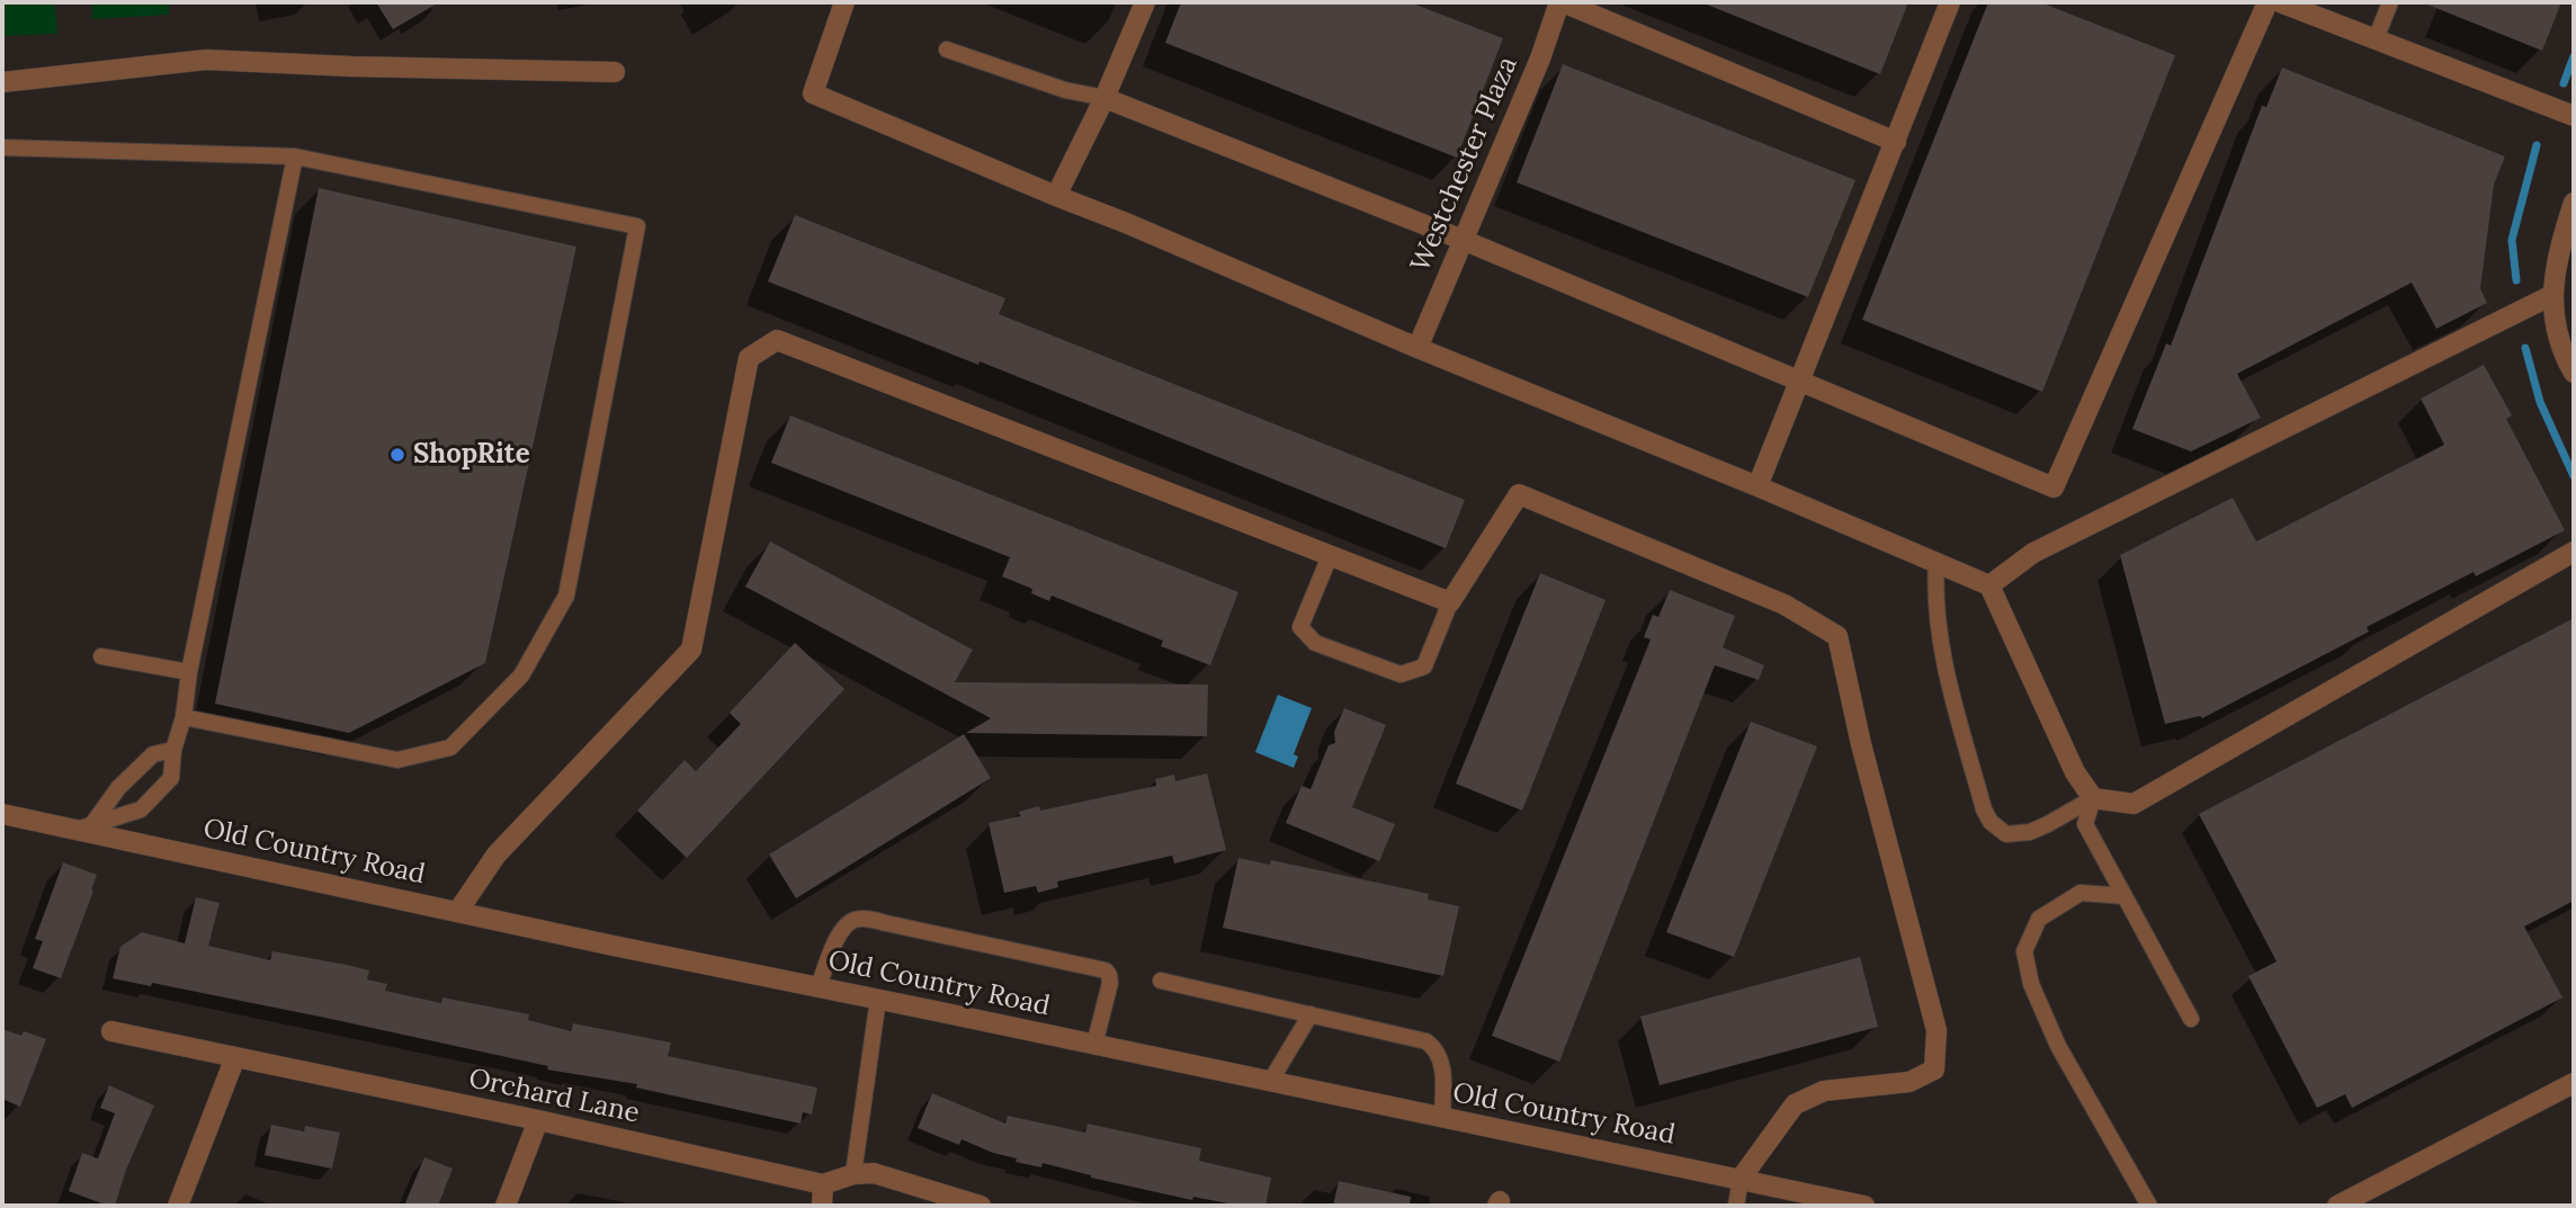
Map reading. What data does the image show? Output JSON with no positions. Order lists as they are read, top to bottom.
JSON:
{
  "streets": {
    "street": ["Westchester Plaza", "Old Country Road", "Orchard Lane"]
  },
  "places": ["ShopRite"]
}
